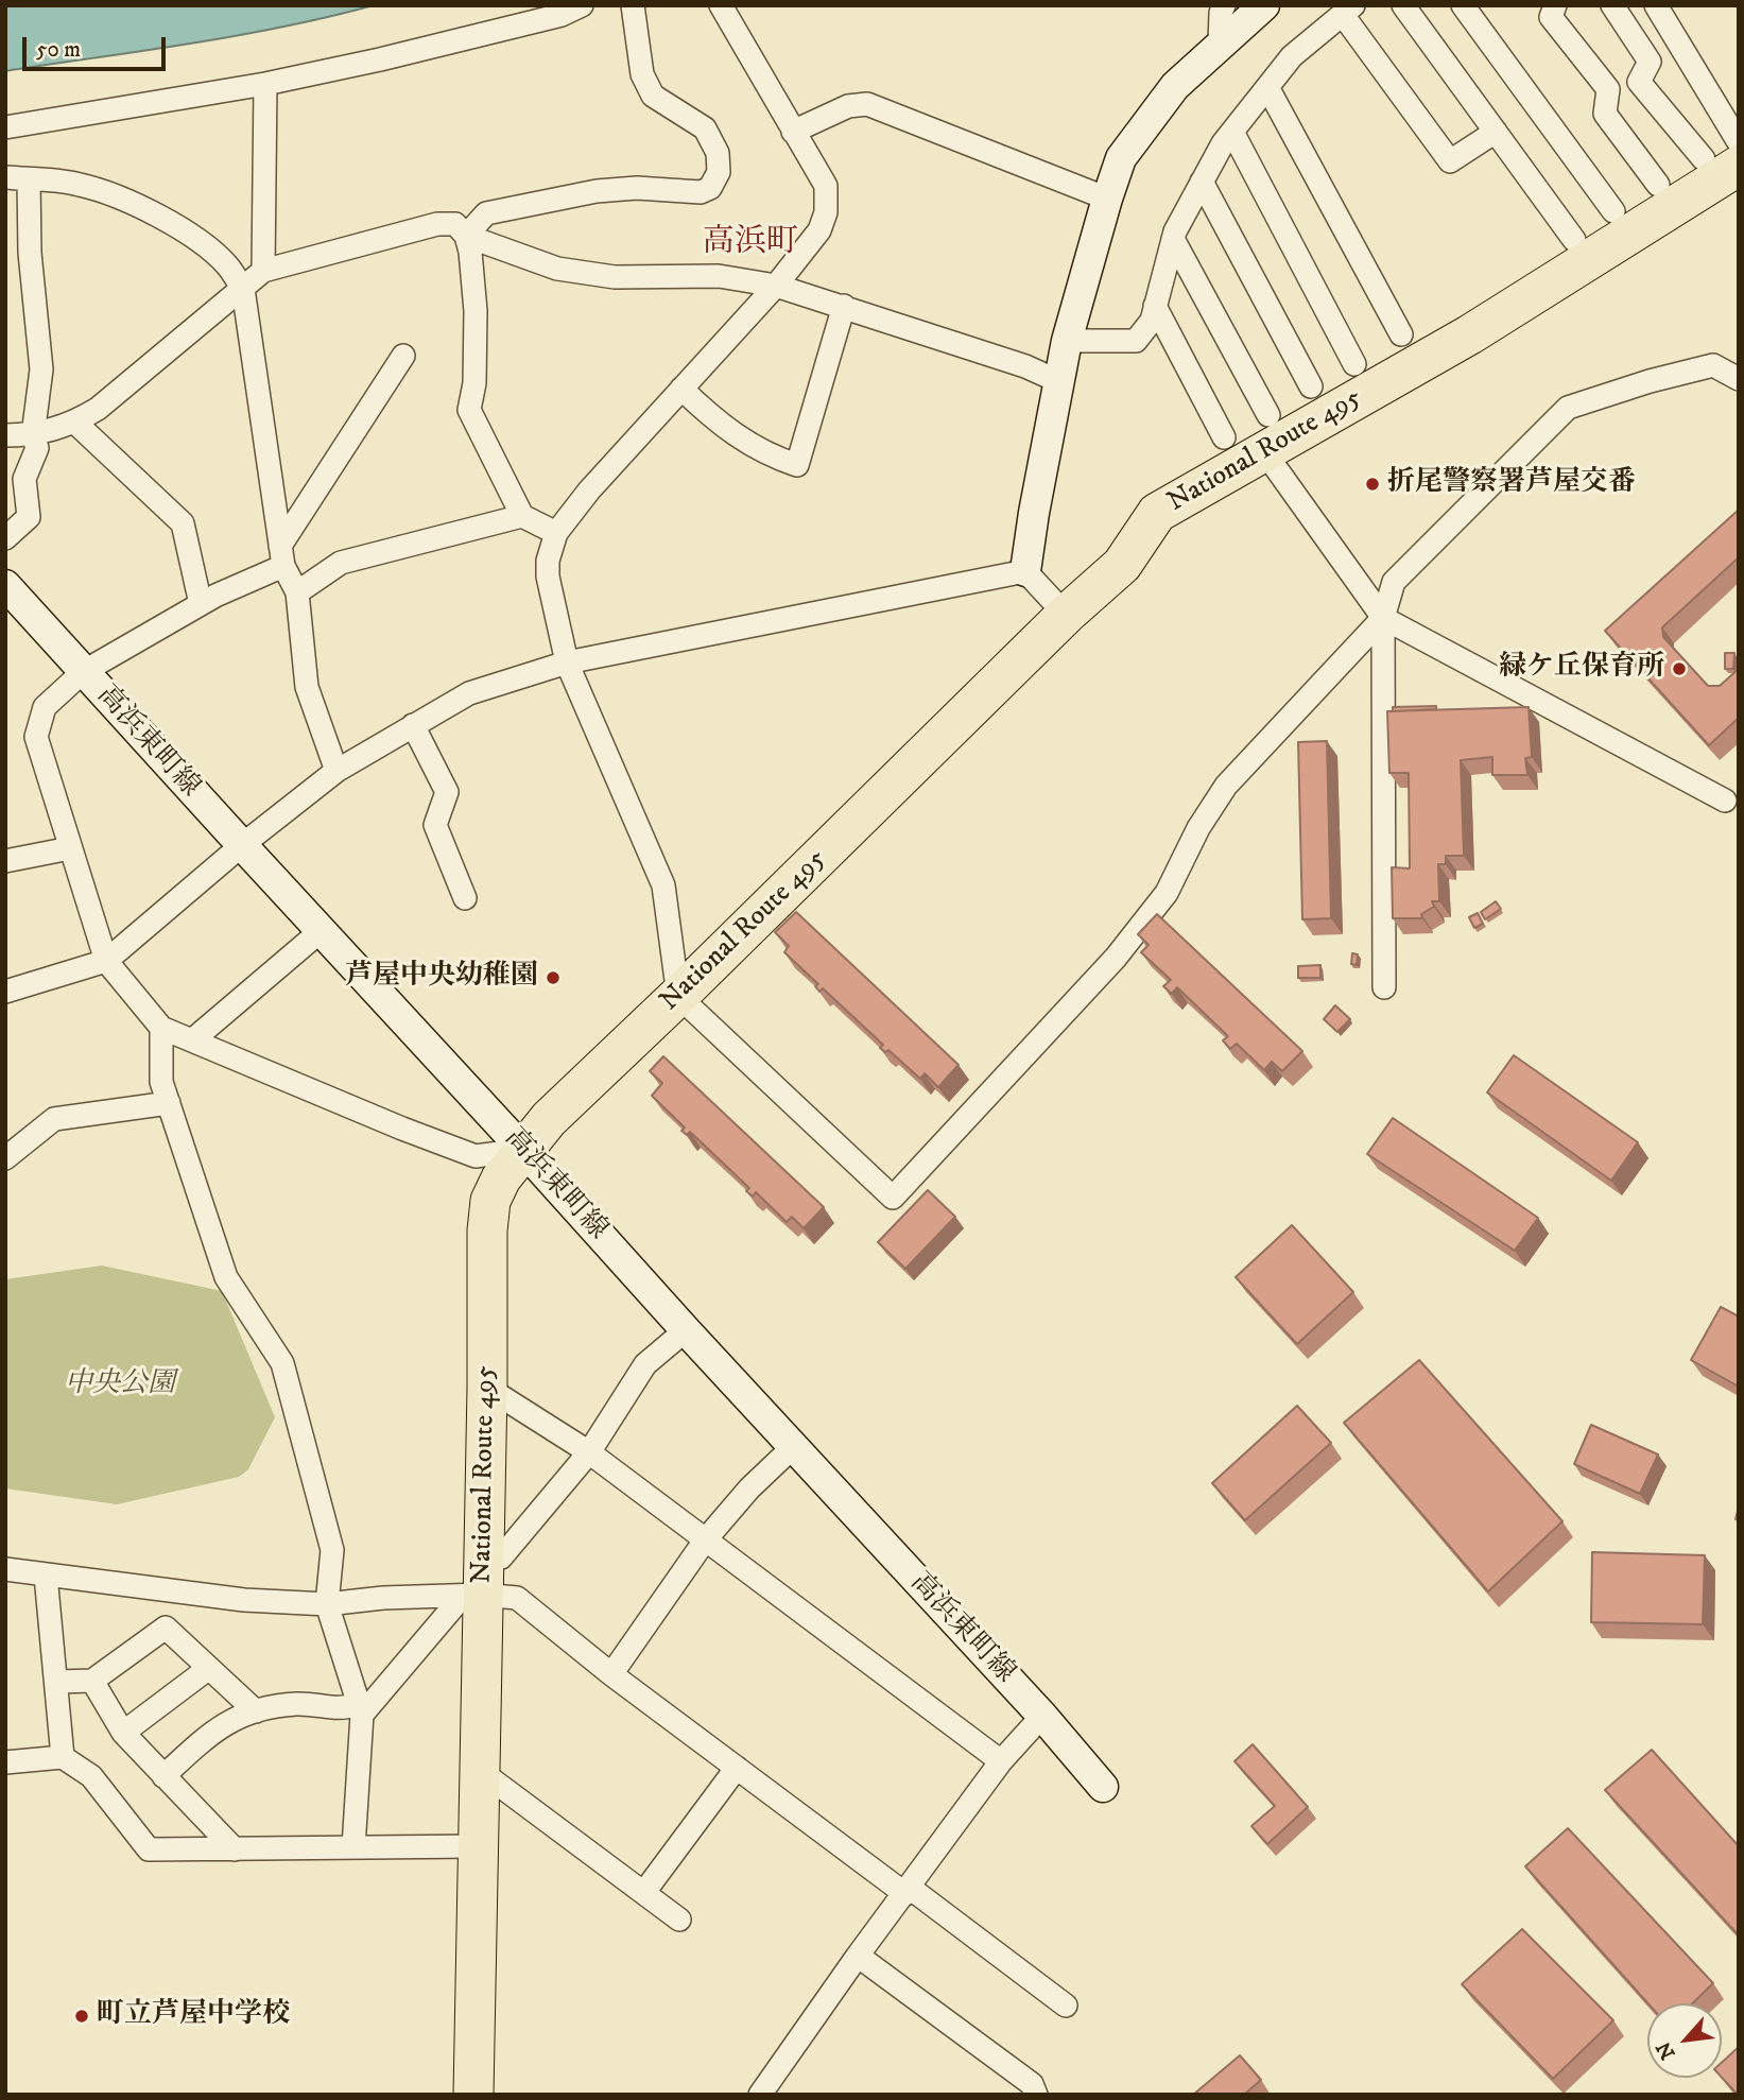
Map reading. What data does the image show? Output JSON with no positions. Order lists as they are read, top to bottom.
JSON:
{
  "streets": {
    "highway": ["National Route 495"],
    "main road": ["高浜東町線"]
  },
  "crossings": [
    ["National Route 495", "高浜東町線"]
  ],
  "districts": ["高浜町"],
  "parks": ["中央公園"],
  "places": [
    "折尾警察署芦屋交番",
    "緑ケ丘保育所",
    "芦屋中央幼稚園",
    "町立芦屋中学校"
  ],
  "scale_bar": "50 m",
  "north": "bottom left"
}
